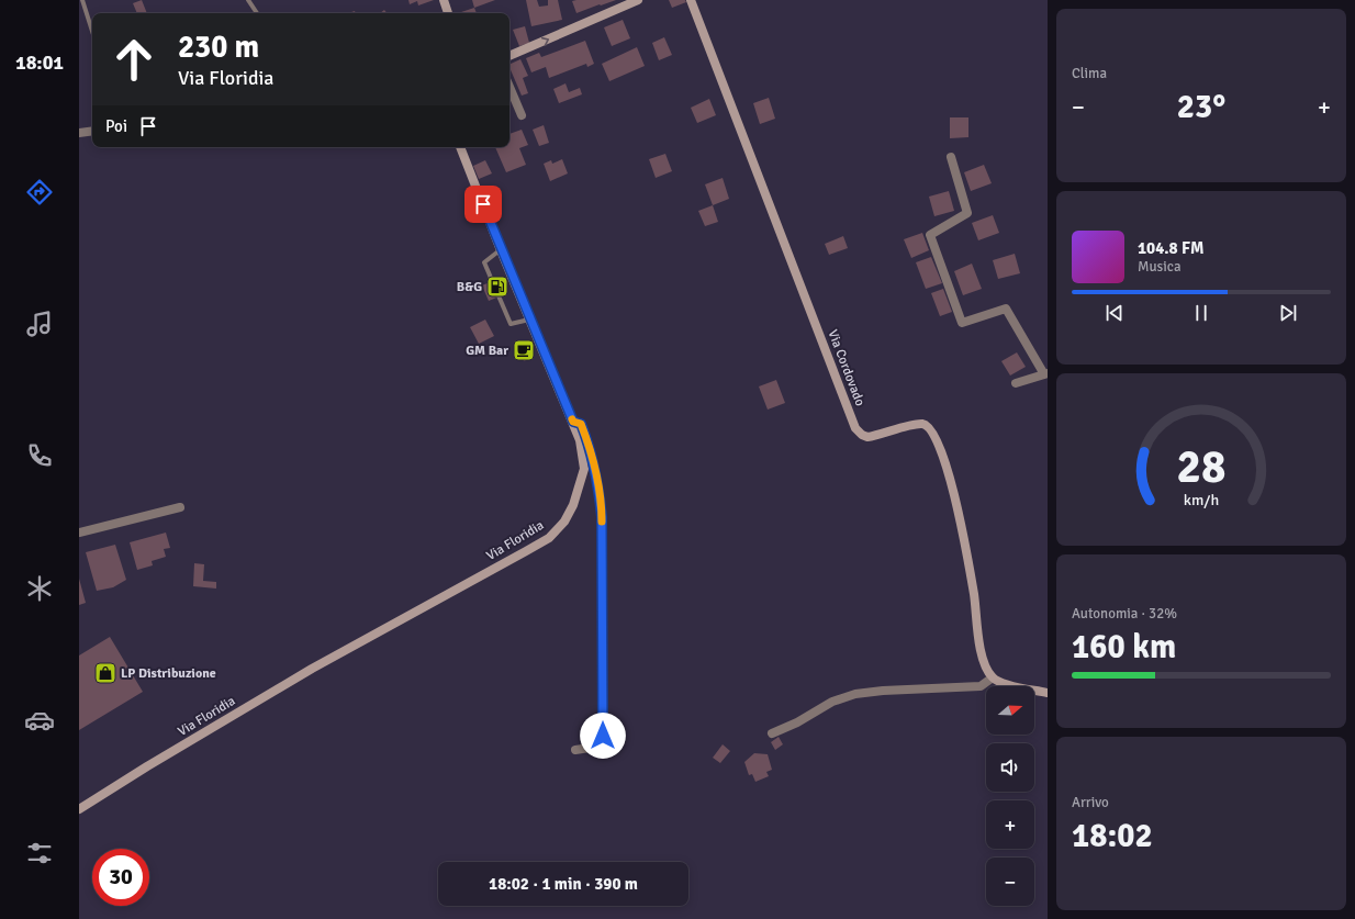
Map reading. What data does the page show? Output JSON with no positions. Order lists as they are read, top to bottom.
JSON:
{
  "streets": {
    "street": ["Via Cordovado", "Via Floridia"]
  },
  "places": {
    "fuel station": ["B&G"],
    "cafe": ["GM Bar"],
    "shop": ["LP Distribuzione"]
  },
  "north": "right",
  "page": {
    "tabs": "18:01",
    "tile": [
      "Clima",
      ["Autonomia · 32%", "160 km"],
      ["Arrivo", "18:02"]
    ],
    "turn": ["230 m", "Via Floridia"],
    "heat": ["−", "23°", "+"],
    "then": "Poi",
    "song": ["104.8 FM", "Musica"],
    "map_buttons": ["+", "−"],
    "limit": "30",
    "trip": "18:02 · 1 min · 390 m",
    "gauge": ["28", "km/h"]
  }
}
